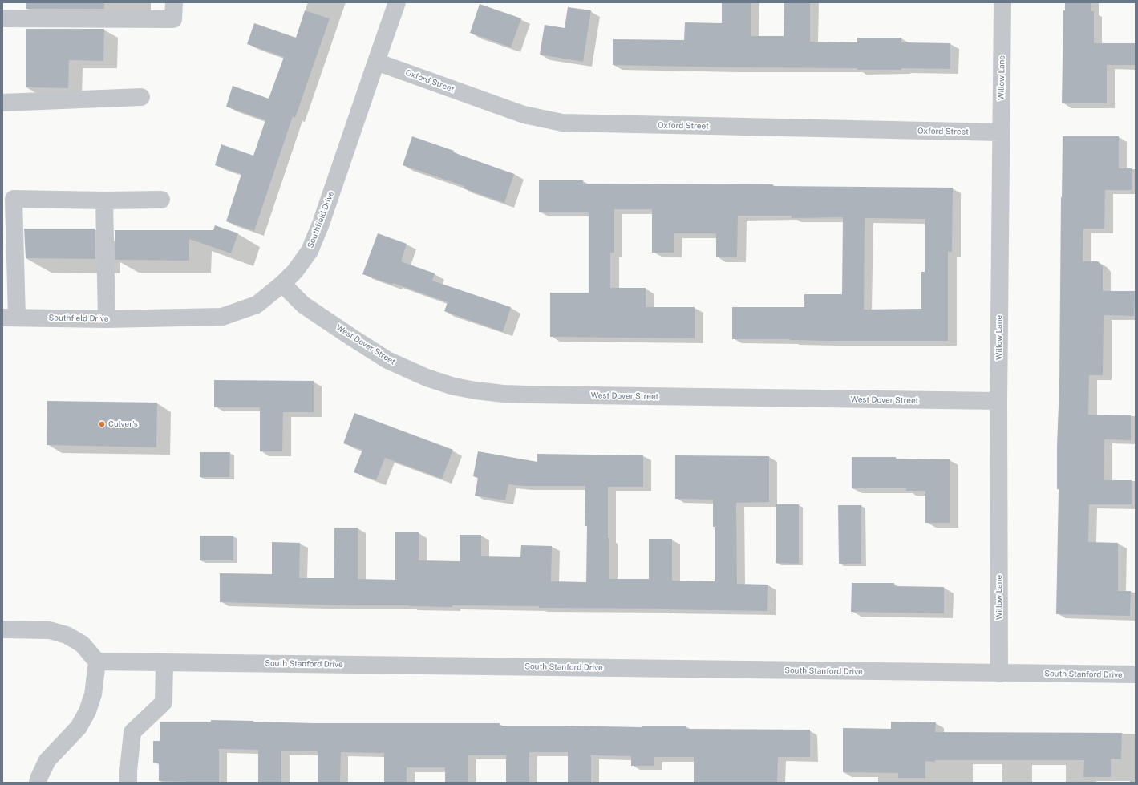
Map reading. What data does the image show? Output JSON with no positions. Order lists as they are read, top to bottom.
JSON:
{
  "streets": {
    "street": [
      "Willow Lane",
      "Oxford Street",
      "Southfield Drive",
      "West Dover Street",
      "South Stanford Drive"
    ]
  },
  "crossings": [
    ["Willow Lane", "Oxford Street"],
    ["Willow Lane", "West Dover Street"],
    ["Willow Lane", "South Stanford Drive"],
    ["Oxford Street", "Southfield Drive"],
    ["Southfield Drive", "West Dover Street"]
  ],
  "places": ["Culver's"]
}
